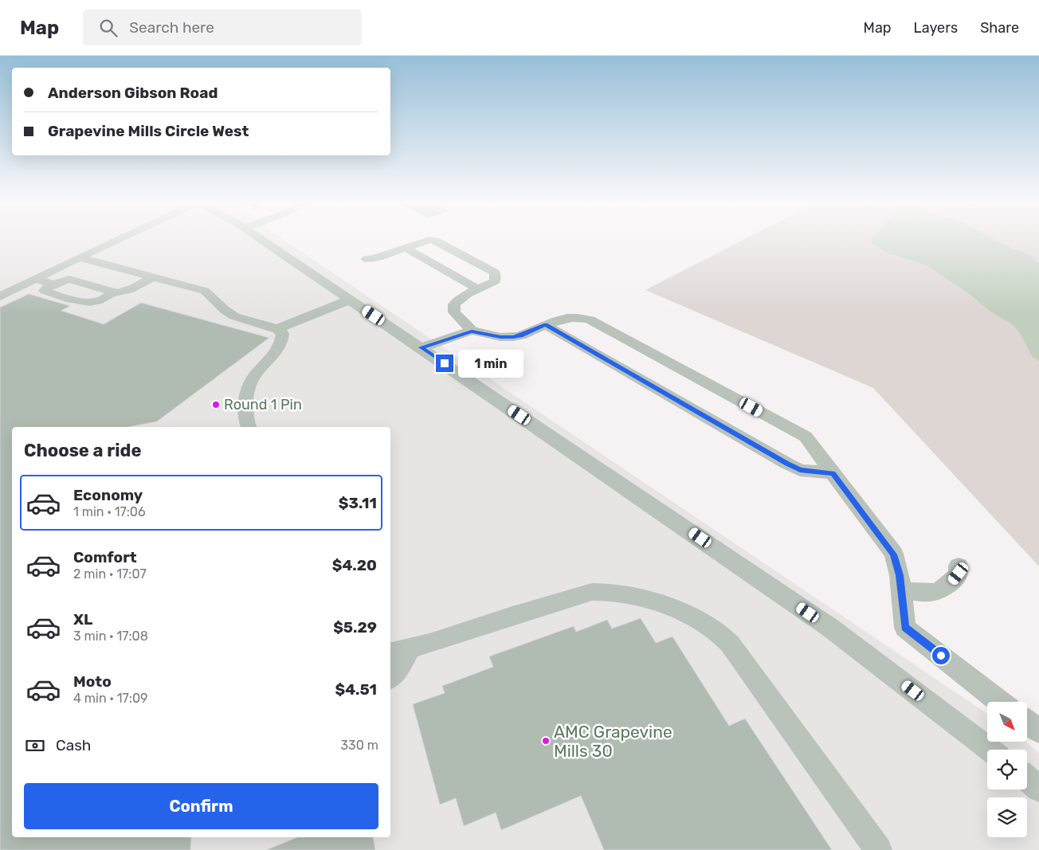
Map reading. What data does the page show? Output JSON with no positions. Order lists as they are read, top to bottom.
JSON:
{
  "places": ["Round 1 Pin", "AMC Grapevine Mills 30"],
  "north": "bottom right",
  "page": {
    "header": "Map",
    "search": "Search here",
    "nav": ["Map", "Layers", "Share"],
    "banner": ["Anderson Gibson Road", "Grapevine Mills Circle West"],
    "bubble": "1 min",
    "heading": "Choose a ride",
    "list": [
      {
        "name": "Economy",
        "note": "1 min · 17:06",
        "value": "$3.11"
      },
      {
        "name": "Comfort",
        "note": "2 min · 17:07",
        "value": "$4.20"
      },
      {
        "name": "XL",
        "note": "3 min · 17:08",
        "value": "$5.29"
      },
      {
        "name": "Moto",
        "note": "4 min · 17:09",
        "value": "$4.51"
      }
    ],
    "pay": ["Cash", "330 m"],
    "buttons": "Confirm"
  }
}
